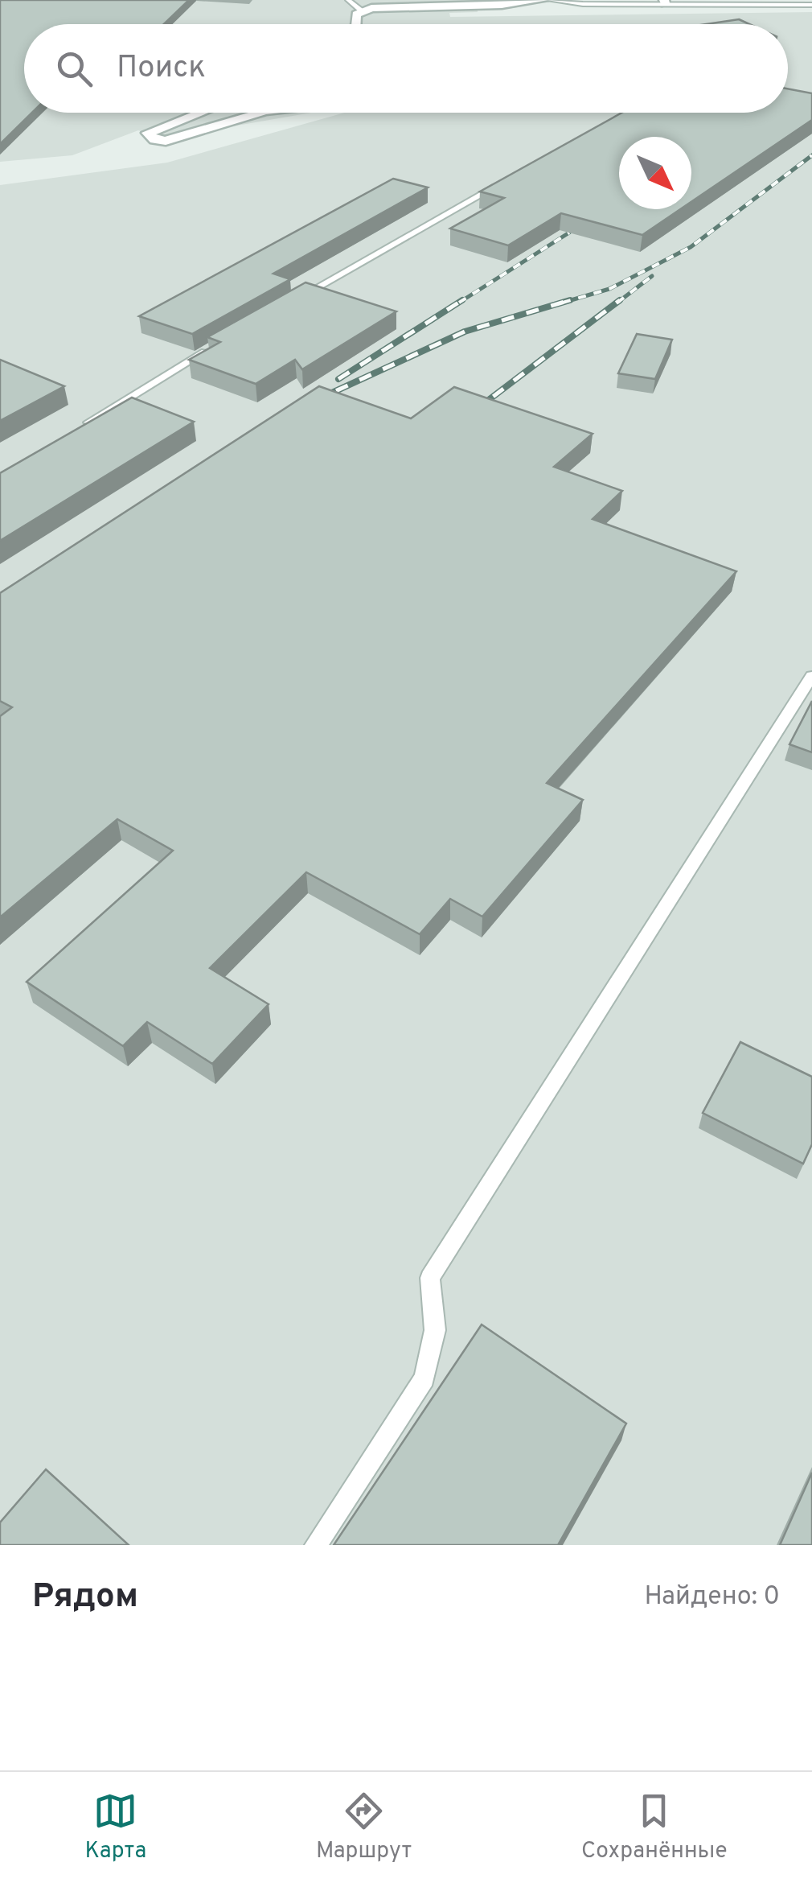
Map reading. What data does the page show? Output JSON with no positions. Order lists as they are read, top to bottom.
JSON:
{
  "north": "bottom right",
  "page": {
    "search": "Поиск",
    "heading": ["Рядом", "Найдено: 0"],
    "nav": ["Карта", "Маршрут", "Сохранённые"]
  }
}
